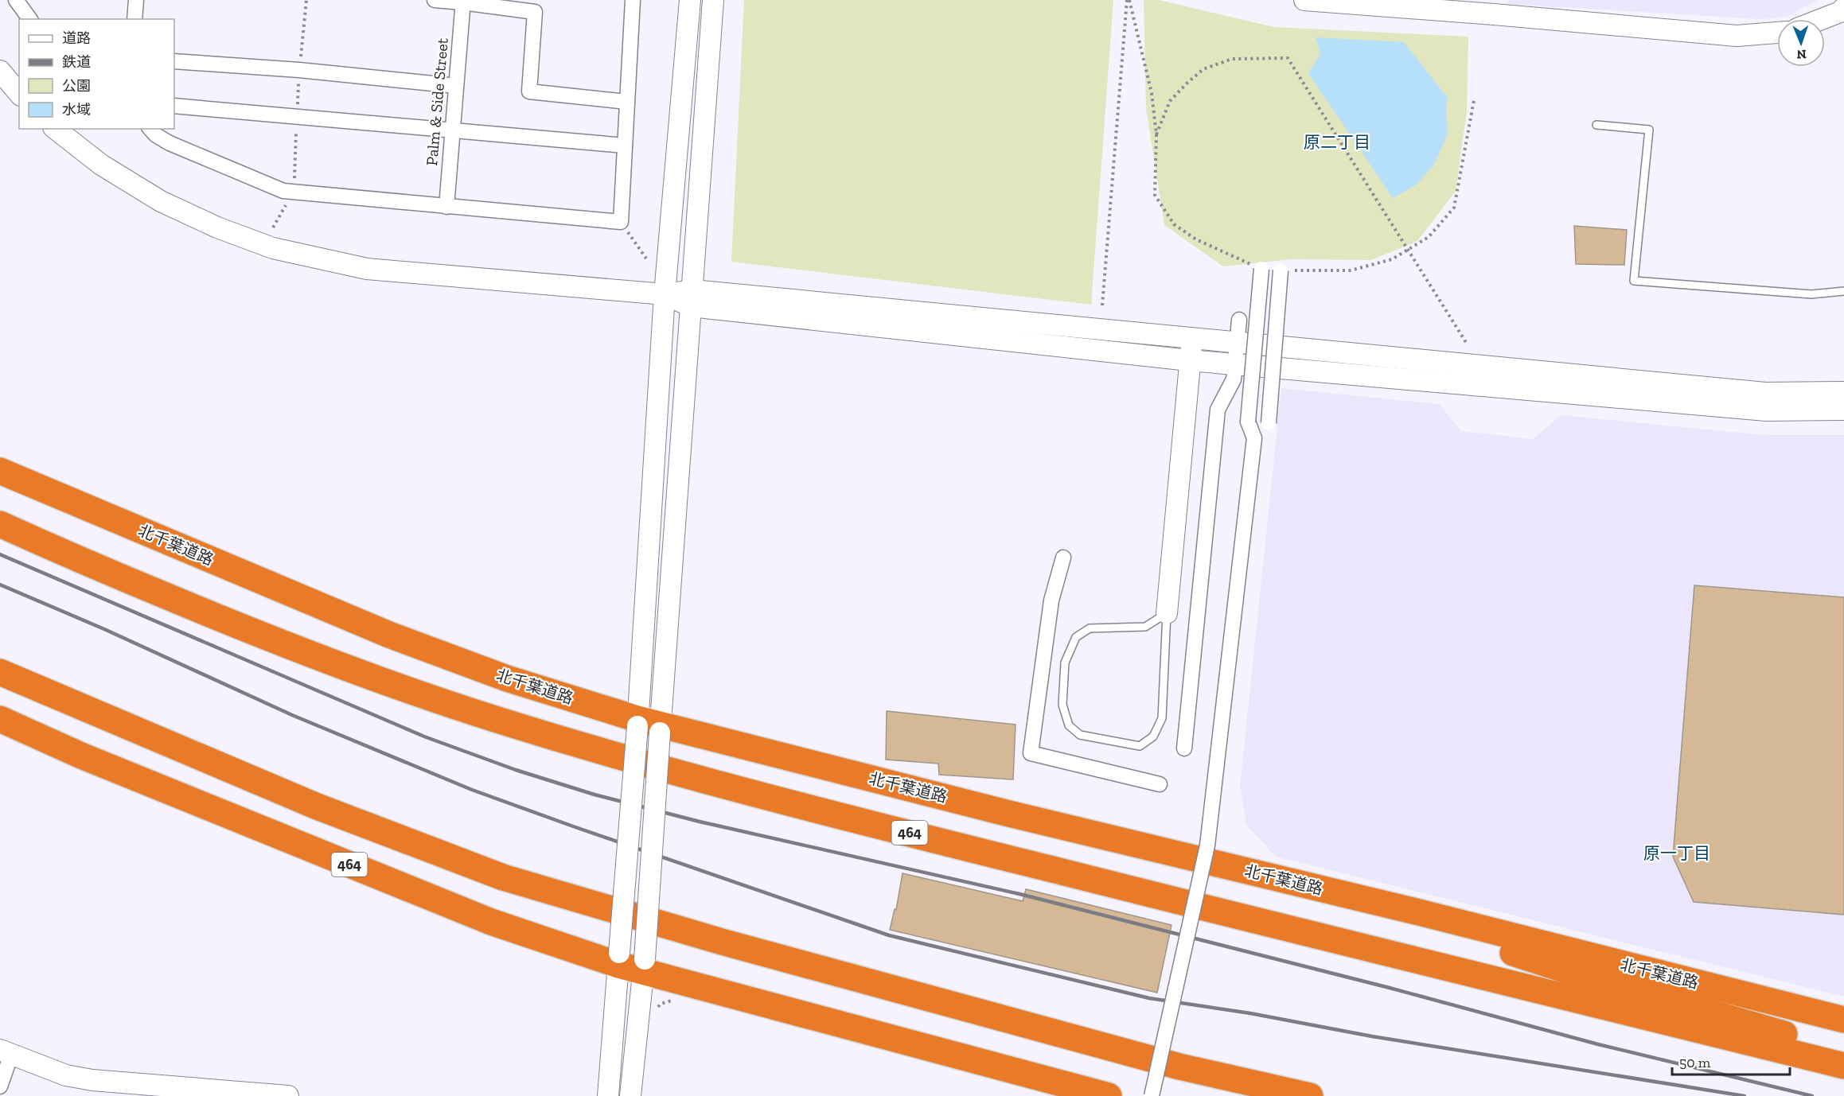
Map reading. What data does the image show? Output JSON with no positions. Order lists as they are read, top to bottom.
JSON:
{
  "streets": {
    "highway": ["北千葉道路", "464"],
    "street": ["Palm & Side Street"]
  },
  "districts": ["原二丁目", "原一丁目"],
  "legend": [
    "道路",
    "鉄道",
    "公園",
    "水域"
  ],
  "scale_bar": "50 m",
  "north": "bottom"
}
